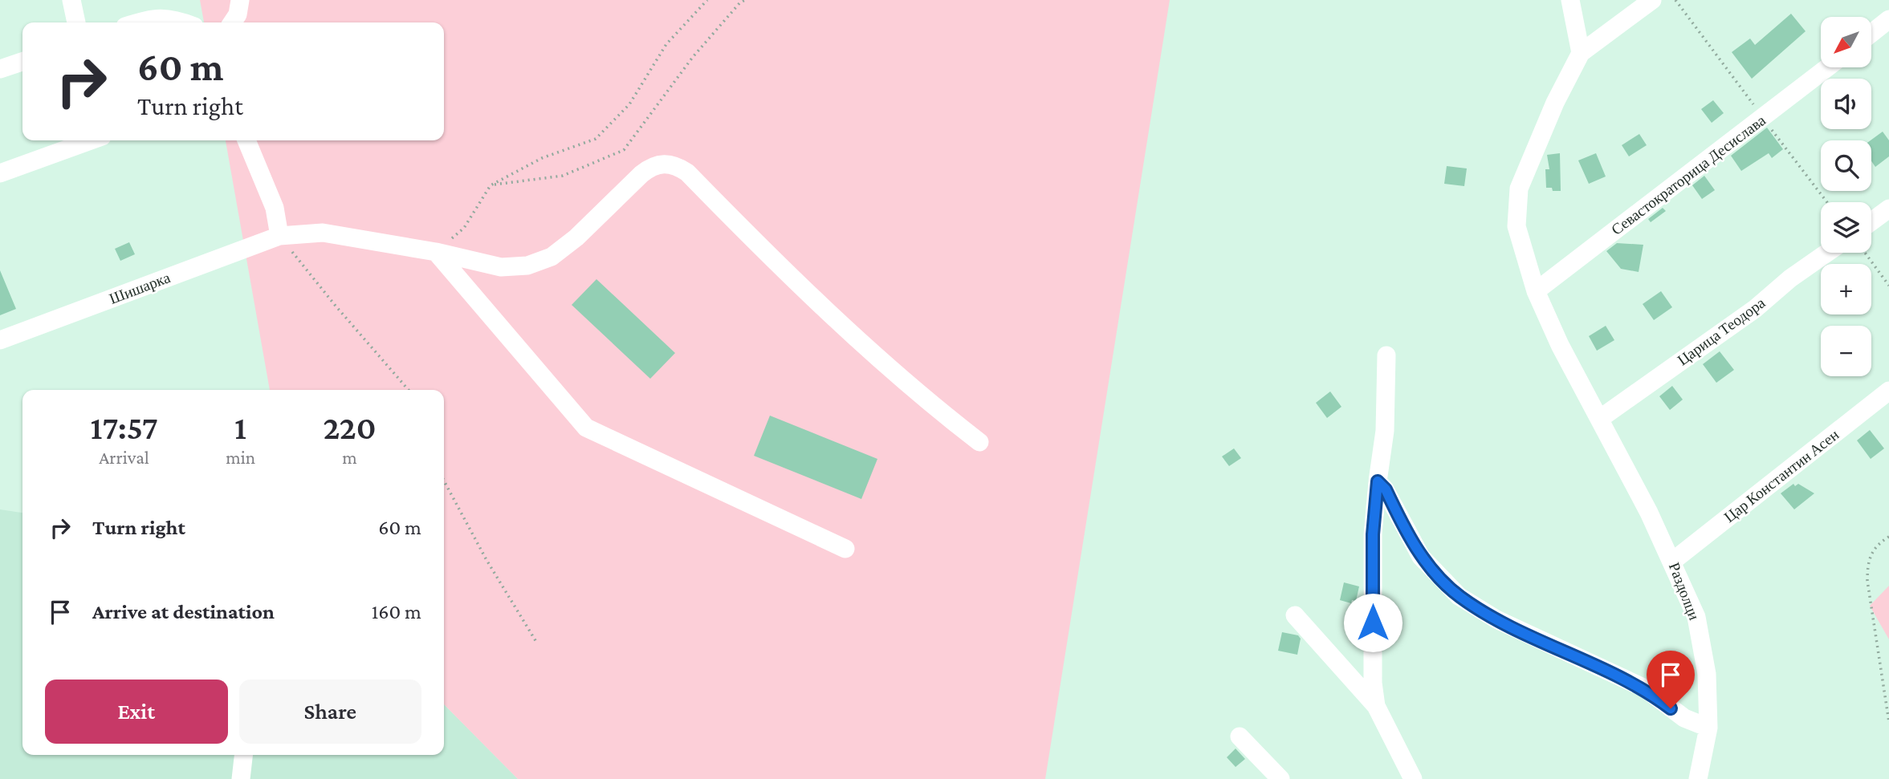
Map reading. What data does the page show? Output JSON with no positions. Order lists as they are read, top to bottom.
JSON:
{
  "streets": {
    "street": [
      "Севастократорица Десислава",
      "Шишарка",
      "Царица Теодора",
      "Цар Константин Асен",
      "Раздолци"
    ]
  },
  "crossings": [
    ["Севастократорица Десислава", "Раздолци"],
    ["Царица Теодора", "Раздолци"],
    ["Цар Константин Асен", "Раздолци"]
  ],
  "north": "bottom left",
  "page": {
    "map_buttons": ["+", "−"],
    "turn": ["60 m", "Turn right"],
    "eta": [
      "17:57",
      "Arrival",
      "1",
      "min",
      "220",
      "m"
    ],
    "list": [
      {
        "name": "Turn right",
        "value": "60 m"
      },
      {
        "name": "Arrive at destination",
        "value": "160 m"
      }
    ],
    "buttons": ["Exit", "Share"]
  }
}
